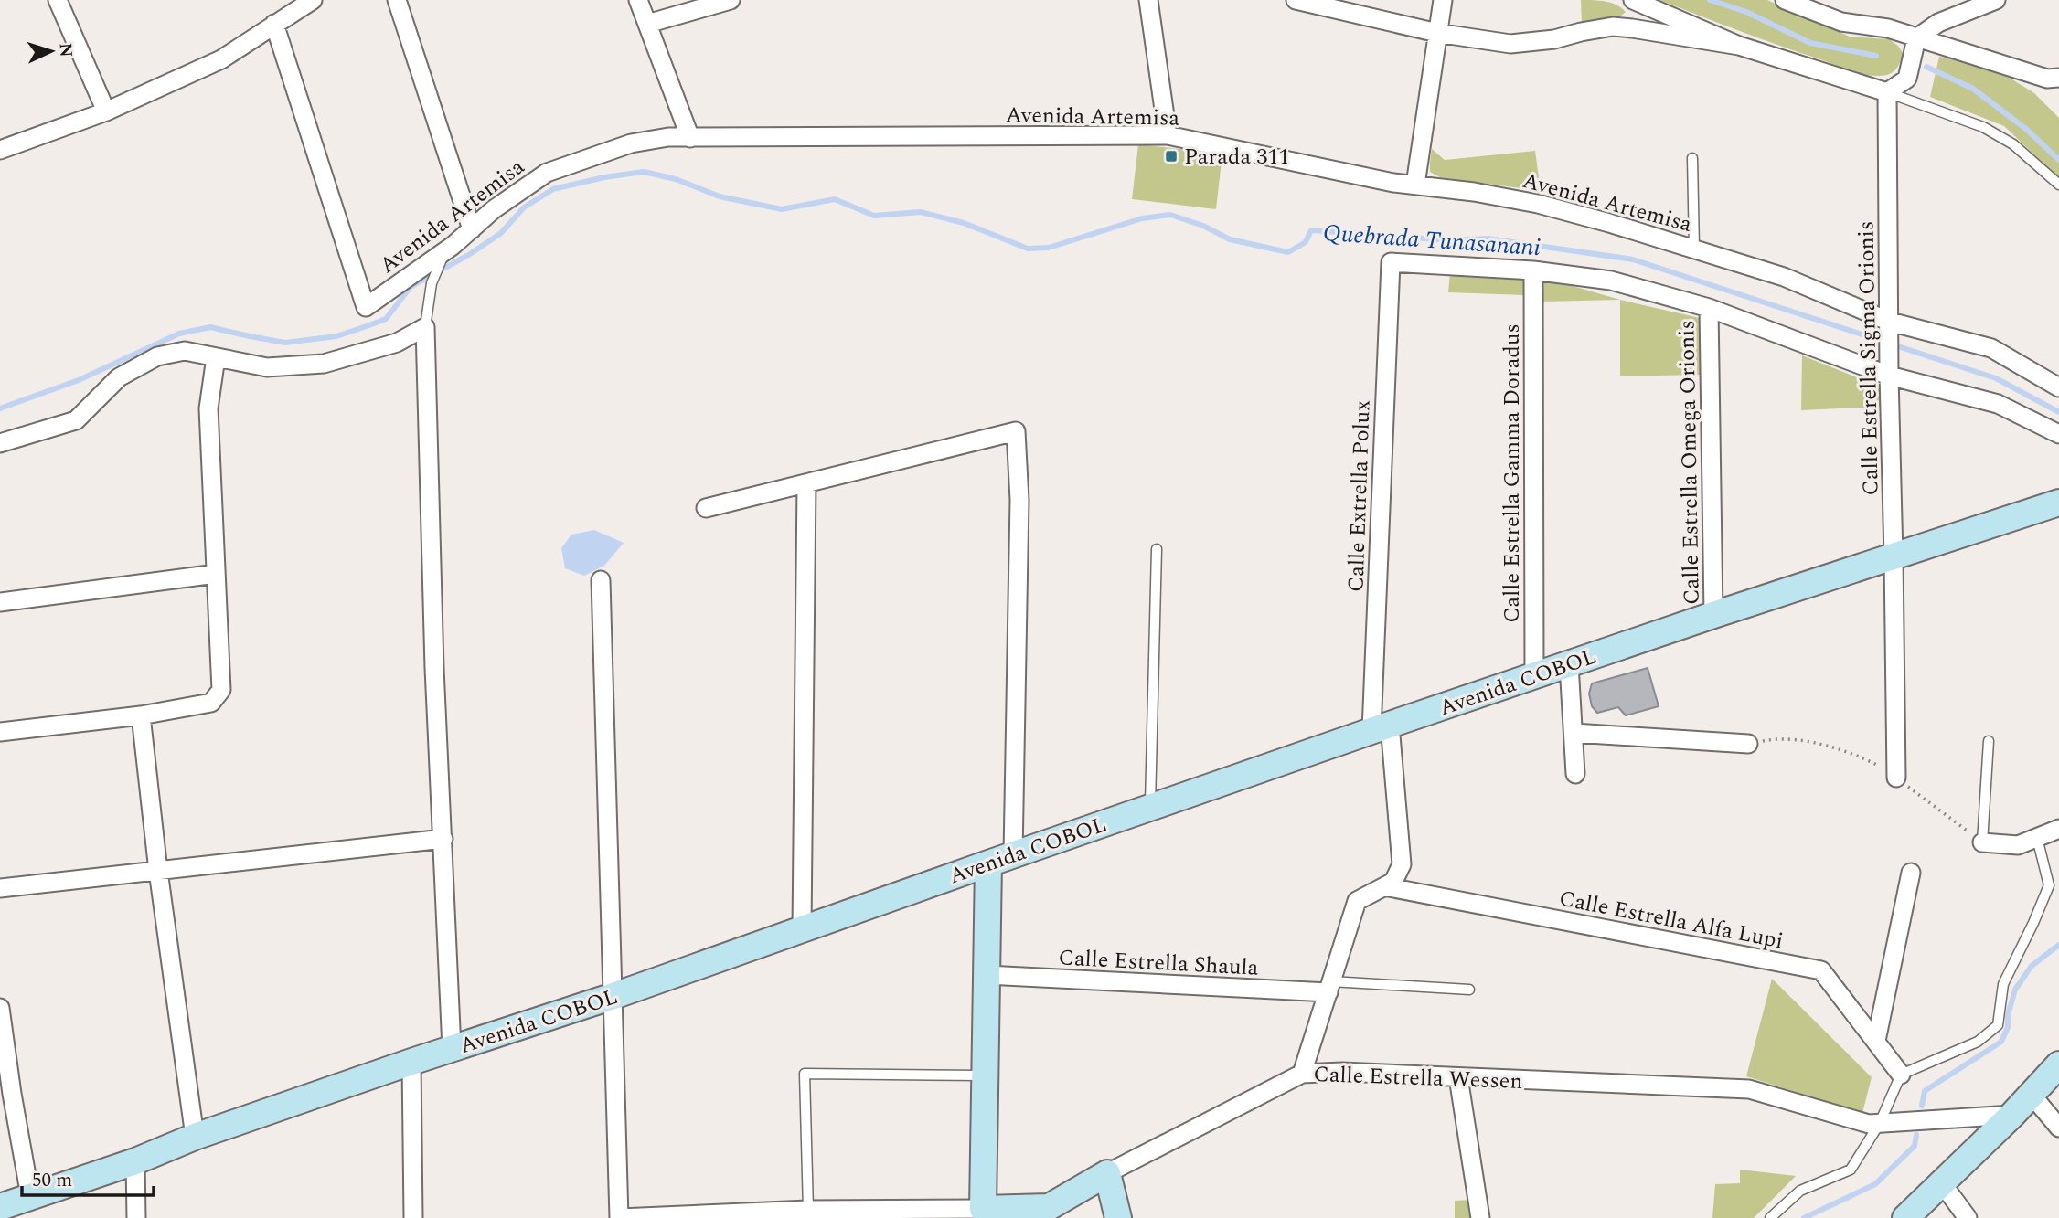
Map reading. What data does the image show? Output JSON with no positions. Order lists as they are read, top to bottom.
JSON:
{
  "streets": {
    "main road": ["Avenida COBOL", "Calle Estrella Wessen"],
    "street": [
      "Avenida Artemisa",
      "Calle Estrella Sigma Orionis",
      "Calle Estrella Omega Orionis",
      "Calle Estrella Gamma Doradus",
      "Calle Extrella Polux",
      "Calle Estrella Alfa Lupi",
      "Calle Estrella Shaula"
    ]
  },
  "crossings": [
    ["Avenida Artemisa", "Calle Estrella Sigma Orionis"],
    ["Calle Estrella Sigma Orionis", "Avenida COBOL"],
    ["Calle Estrella Omega Orionis", "Avenida COBOL"],
    ["Calle Estrella Gamma Doradus", "Calle Extrella Polux"],
    ["Calle Estrella Gamma Doradus", "Avenida COBOL"],
    ["Calle Extrella Polux", "Avenida COBOL"],
    ["Calle Extrella Polux", "Calle Estrella Alfa Lupi"]
  ],
  "water": ["Quebrada Tunasanani"],
  "places": {
    "transit": ["Parada 311"]
  },
  "scale_bar": "50 m",
  "north": "right"
}
